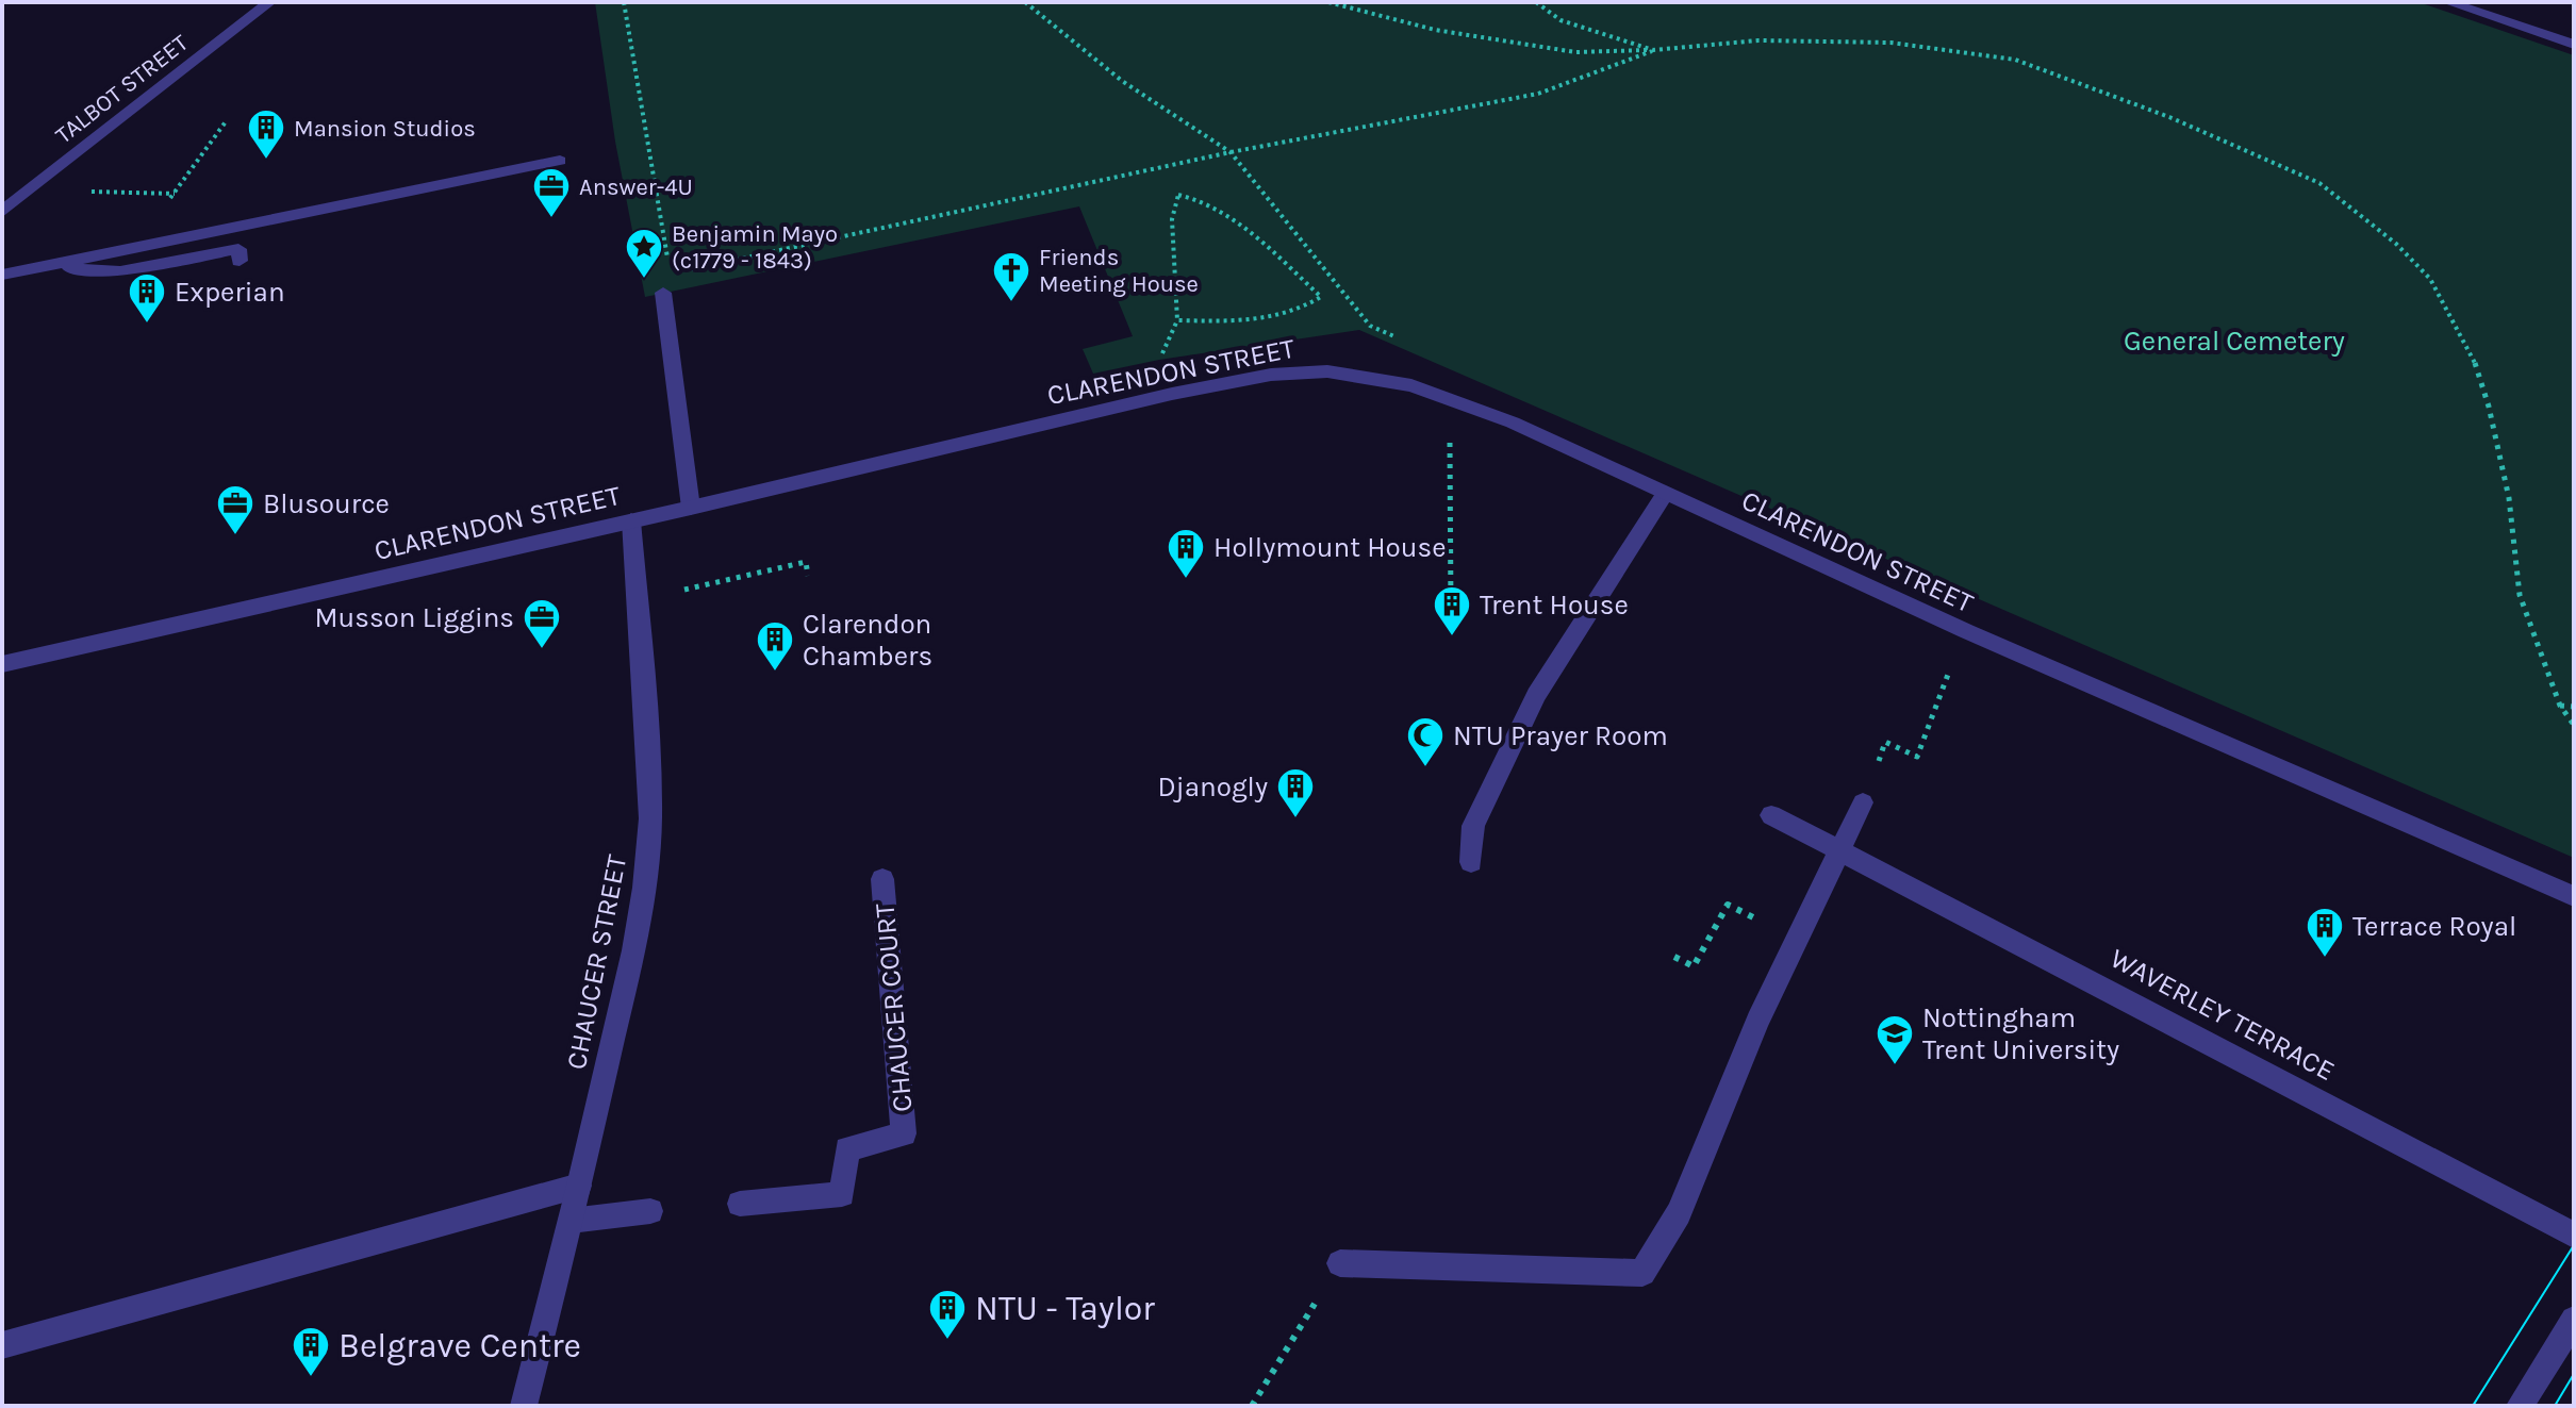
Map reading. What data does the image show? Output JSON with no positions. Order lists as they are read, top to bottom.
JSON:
{
  "streets": {
    "street": [
      "TALBOT STREET",
      "CLARENDON STREET",
      "CHAUCER STREET",
      "CHAUCER COURT",
      "WAVERLEY TERRACE"
    ]
  },
  "crossings": [
    ["CLARENDON STREET", "CHAUCER STREET"]
  ],
  "parks": ["General Cemetery"],
  "places": {
    "building": [
      "Mansion Studios",
      "Experian",
      "Hollymount House",
      "Trent House",
      "Clarendon Chambers",
      "Djanogly",
      "Terrace Royal",
      "NTU - Taylor",
      "Belgrave Centre"
    ],
    "office": ["Answer-4U", "Blusource", "Musson Liggins"],
    "place": ["Benjamin Mayo (c1779 - 1843)"],
    "church": ["Friends Meeting House"],
    "mosque": ["NTU Prayer Room"],
    "school or university": ["Nottingham Trent University"]
  }
}
